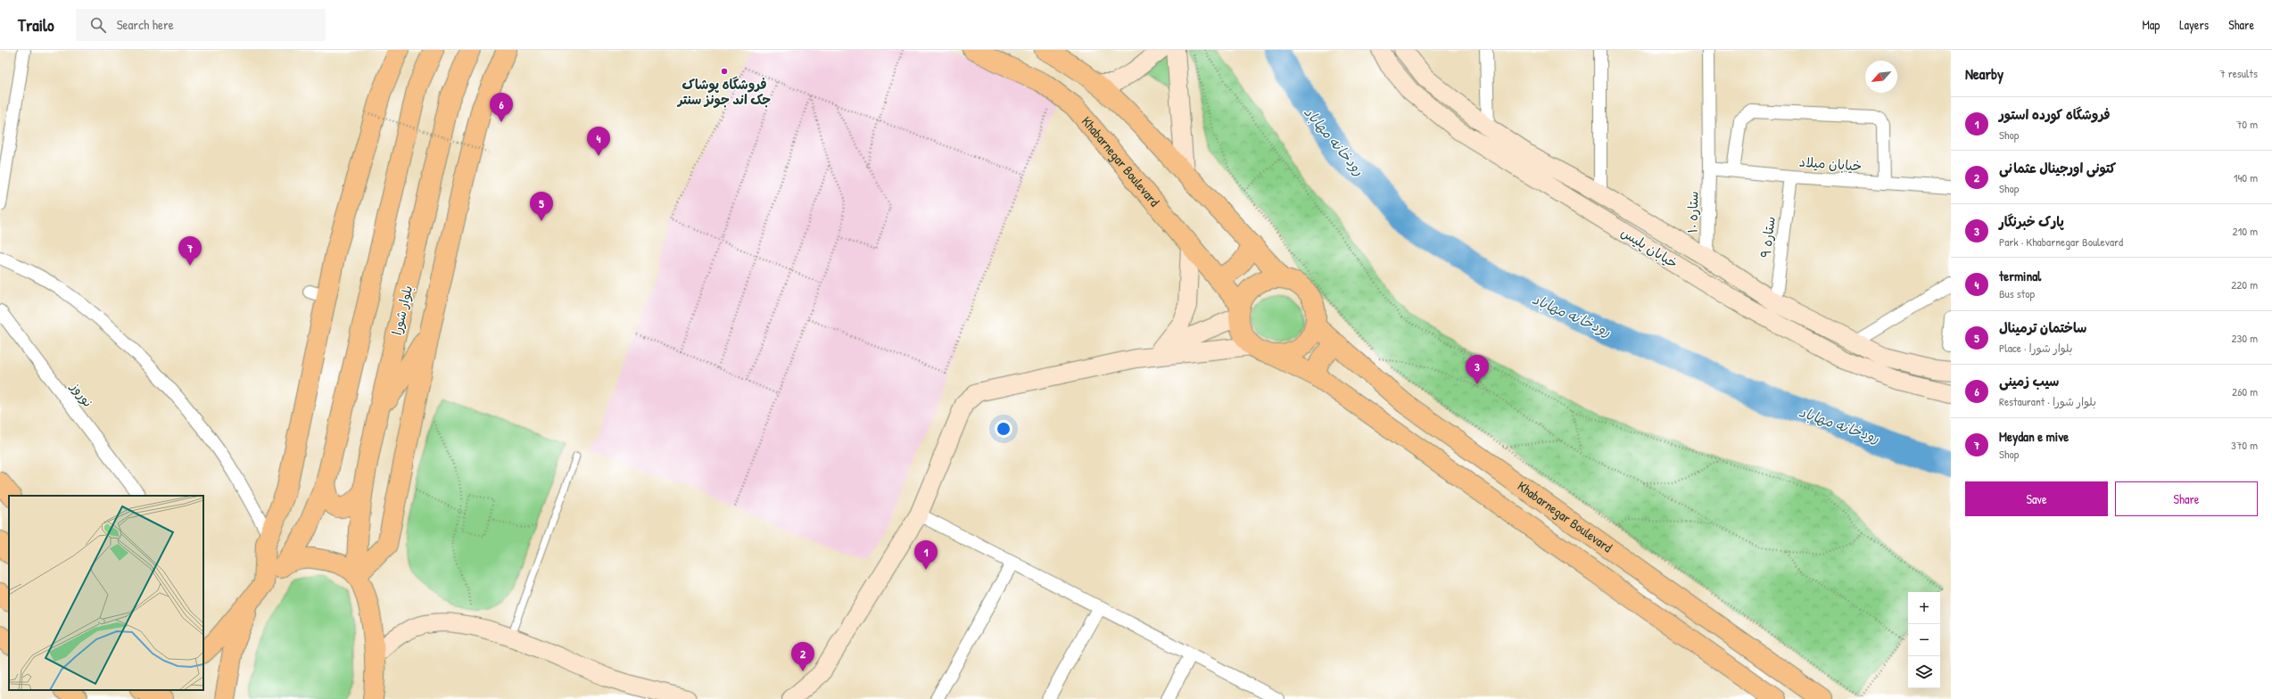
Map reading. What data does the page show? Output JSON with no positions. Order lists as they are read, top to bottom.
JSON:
{
  "streets": {
    "main road": ["Khabarnegar Boulevard", "خیابان پلیس", "بلوار شورا"],
    "street": [
      "خیابان میلاد",
      "ستاره ۱۰",
      "ستاره ۹",
      "نوروز"
    ]
  },
  "crossings": [
    ["خیابان میلاد", "ستاره ۱۰"],
    ["خیابان میلاد", "ستاره ۹"],
    ["ستاره ۱۰", "خیابان پلیس"],
    ["ستاره ۹", "خیابان پلیس"]
  ],
  "water": ["رودخانه مهاباد"],
  "places": ["فروشگاه پوشاک جک اند جونز سنتر"],
  "north": "bottom left",
  "page": {
    "header": "Trailo",
    "search": "Search here",
    "nav": ["Map", "Layers", "Share"],
    "heading": ["Nearby", "7 results"],
    "pins": [
      "6",
      "4",
      "5",
      "7",
      "3",
      "1",
      "2"
    ],
    "list": [
      {
        "mark": "1",
        "name": "فروشگاه کورده استور",
        "note": "Shop",
        "value": "70 m"
      },
      {
        "mark": "2",
        "name": "کتونی اورجینال عثمانی",
        "note": "Shop",
        "value": "140 m"
      },
      {
        "mark": "3",
        "name": "پارک خبرنگار",
        "note": "Park · Khabarnegar Boulevard",
        "value": "210 m"
      },
      {
        "mark": "4",
        "name": "terminal",
        "note": "Bus stop",
        "value": "220 m"
      },
      {
        "mark": "5",
        "name": "ساختمان ترمینال",
        "note": "Place · بلوار شورا",
        "value": "230 m"
      },
      {
        "mark": "6",
        "name": "سیب زمینی",
        "note": "Restaurant · بلوار شورا",
        "value": "260 m"
      },
      {
        "mark": "7",
        "name": "Meydan e mive",
        "note": "Shop",
        "value": "370 m"
      }
    ],
    "buttons": ["Save", "Share"],
    "map_buttons": ["+", "−"]
  }
}
